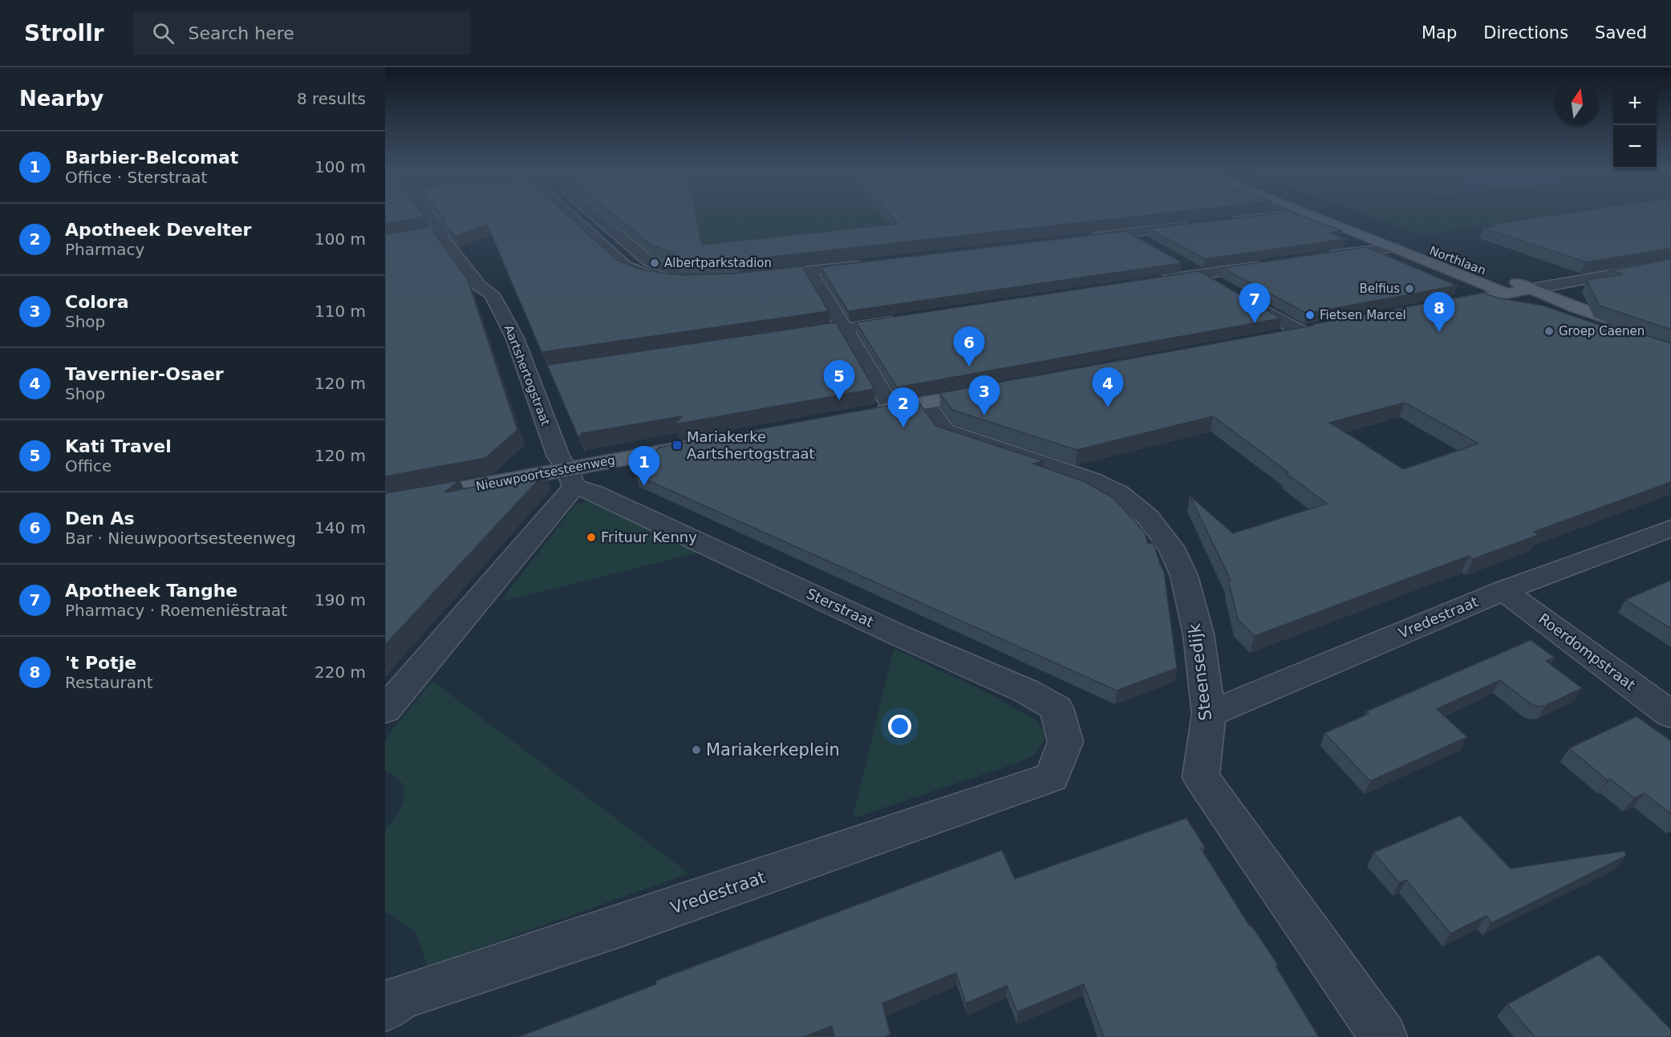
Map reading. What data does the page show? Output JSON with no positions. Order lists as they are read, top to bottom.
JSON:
{
  "streets": {
    "main road": ["Northlaan", "Nieuwpoortsesteenweg"],
    "street": [
      "Aartshertogstraat",
      "Sterstraat",
      "Vredestraat",
      "Roerdompstraat",
      "Steensedijk"
    ]
  },
  "crossings": [
    ["Aartshertogstraat", "Nieuwpoortsesteenweg"],
    ["Aartshertogstraat", "Sterstraat"],
    ["Nieuwpoortsesteenweg", "Sterstraat"],
    ["Sterstraat", "Vredestraat"],
    ["Vredestraat", "Roerdompstraat"],
    ["Vredestraat", "Steensedijk"]
  ],
  "places": {
    "other": [
      "Albertparkstadion",
      "Belfius",
      "Fietsen Marcel",
      "Groep Caenen",
      "Frituur Kenny",
      "Mariakerkeplein"
    ],
    "transit": ["Mariakerke Aartshertogstraat"]
  },
  "north": "top",
  "page": {
    "header": "Strollr",
    "search": "Search here",
    "nav": ["Map", "Directions", "Saved"],
    "heading": ["Nearby", "8 results"],
    "map_buttons": ["+", "−"],
    "list": [
      {
        "mark": "1",
        "name": "Barbier-Belcomat",
        "note": "Office · Sterstraat",
        "value": "100 m"
      },
      {
        "mark": "2",
        "name": "Apotheek Develter",
        "note": "Pharmacy",
        "value": "100 m"
      },
      {
        "mark": "3",
        "name": "Colora",
        "note": "Shop",
        "value": "110 m"
      },
      {
        "mark": "4",
        "name": "Tavernier-Osaer",
        "note": "Shop",
        "value": "120 m"
      },
      {
        "mark": "5",
        "name": "Kati Travel",
        "note": "Office",
        "value": "120 m"
      },
      {
        "mark": "6",
        "name": "Den As",
        "note": "Bar · Nieuwpoortsesteenweg",
        "value": "140 m"
      },
      {
        "mark": "7",
        "name": "Apotheek Tanghe",
        "note": "Pharmacy · Roemeniëstraat",
        "value": "190 m"
      },
      {
        "mark": "8",
        "name": "'t Potje",
        "note": "Restaurant",
        "value": "220 m"
      }
    ],
    "pins": [
      "7",
      "8",
      "6",
      "5",
      "4",
      "3",
      "2",
      "1"
    ]
  }
}
